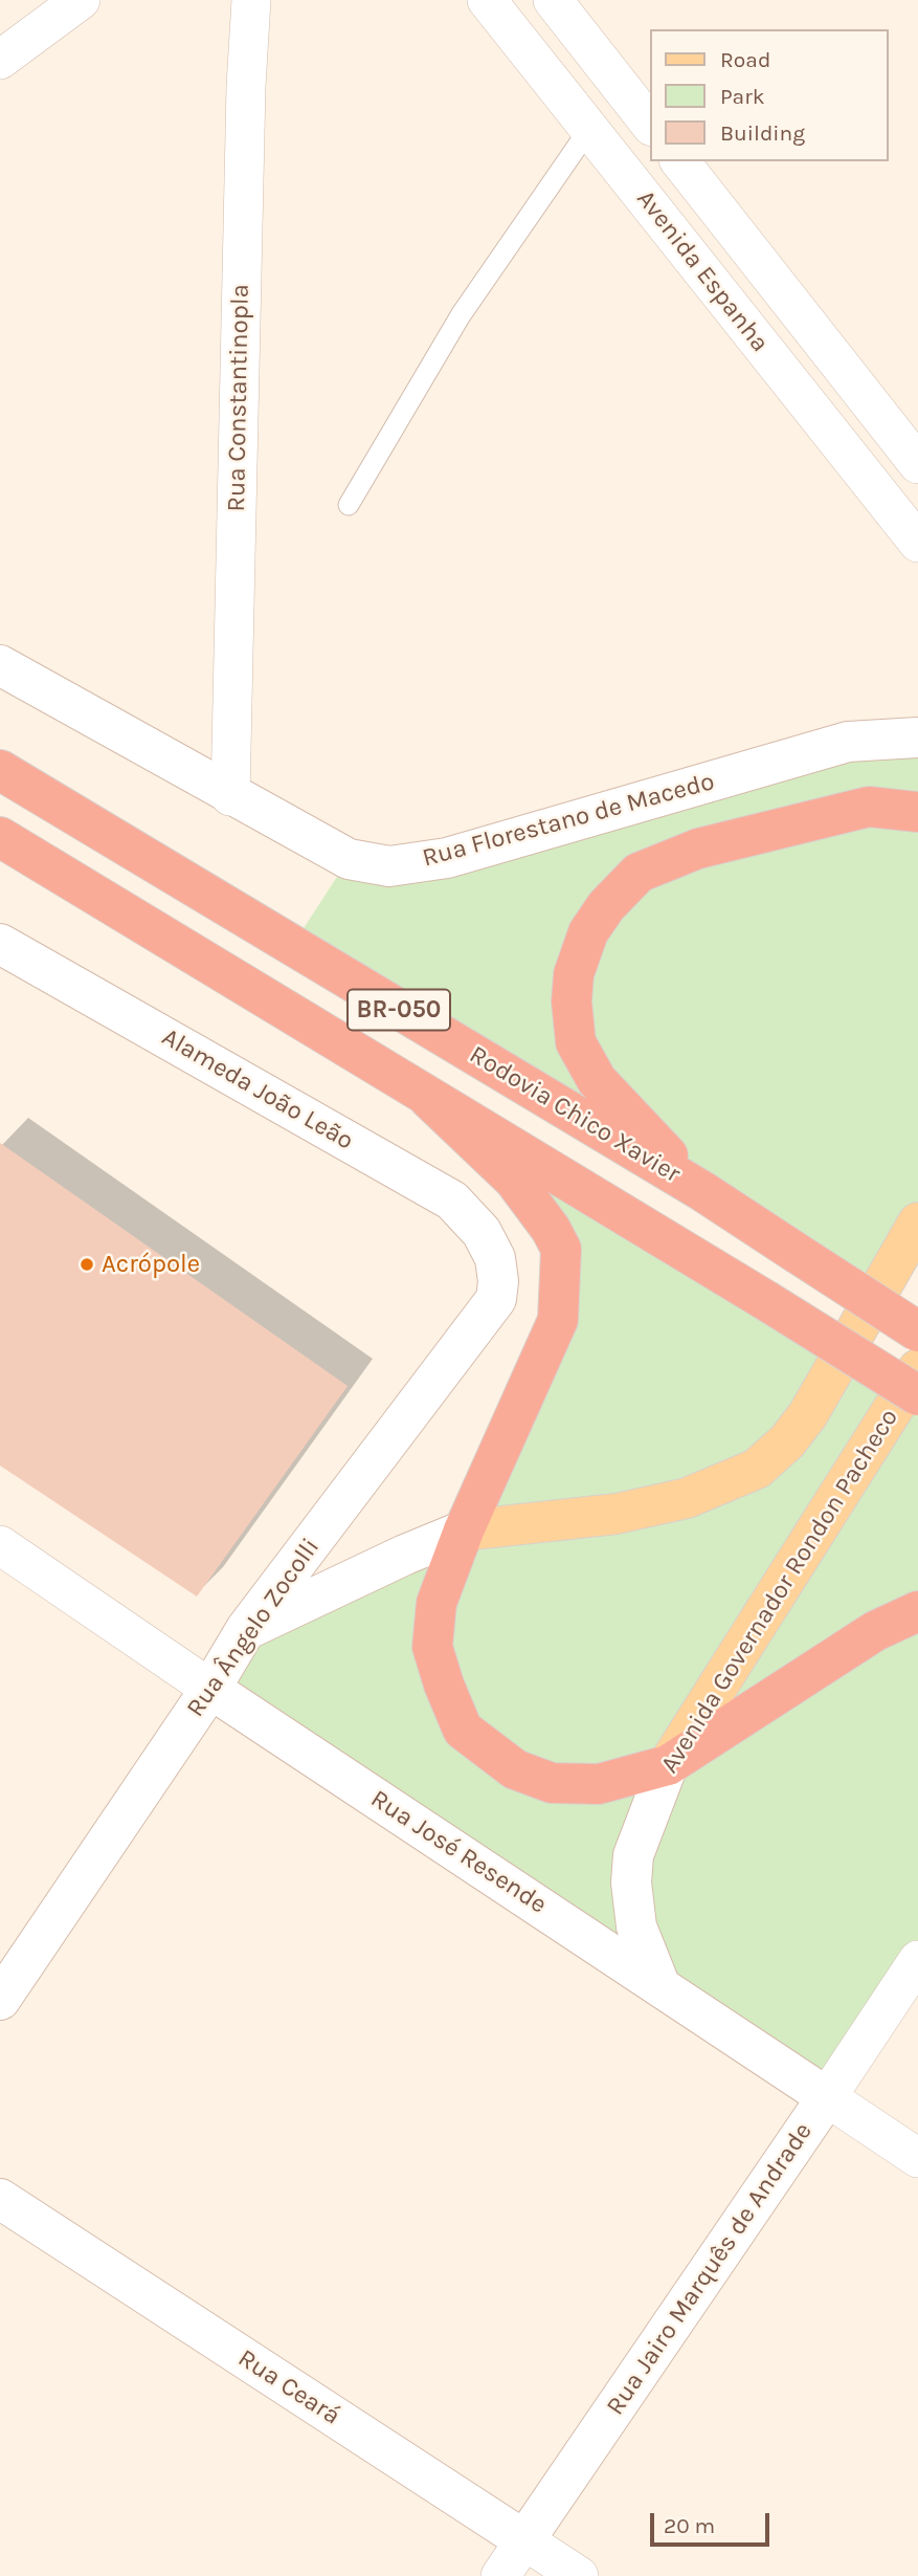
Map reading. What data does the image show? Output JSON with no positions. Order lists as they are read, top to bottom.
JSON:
{
  "streets": {
    "highway": ["BR-050", "Rodovia Chico Xavier"],
    "main road": [
      "Rua Florestano de Macedo",
      "Alameda João Leão",
      "Avenida Governador Rondon Pacheco",
      "Rua Ângelo Zocolli",
      "Rua José Resende",
      "Rua Jairo Marquês de Andrade",
      "Rua Ceará"
    ],
    "street": ["Avenida Espanha", "Rua Constantinopla"]
  },
  "crossings": [
    ["Rua Constantinopla", "Rua Florestano de Macedo"],
    ["Alameda João Leão", "Rua Ângelo Zocolli"],
    ["Avenida Governador Rondon Pacheco", "Rua José Resende"],
    ["Rua Ângelo Zocolli", "Rua José Resende"],
    ["Rua José Resende", "Rua Jairo Marquês de Andrade"],
    ["Rua Jairo Marquês de Andrade", "Rua Ceará"]
  ],
  "places": ["Acrópole"],
  "legend": ["Road", "Park", "Building"],
  "scale_bar": "20 m"
}
